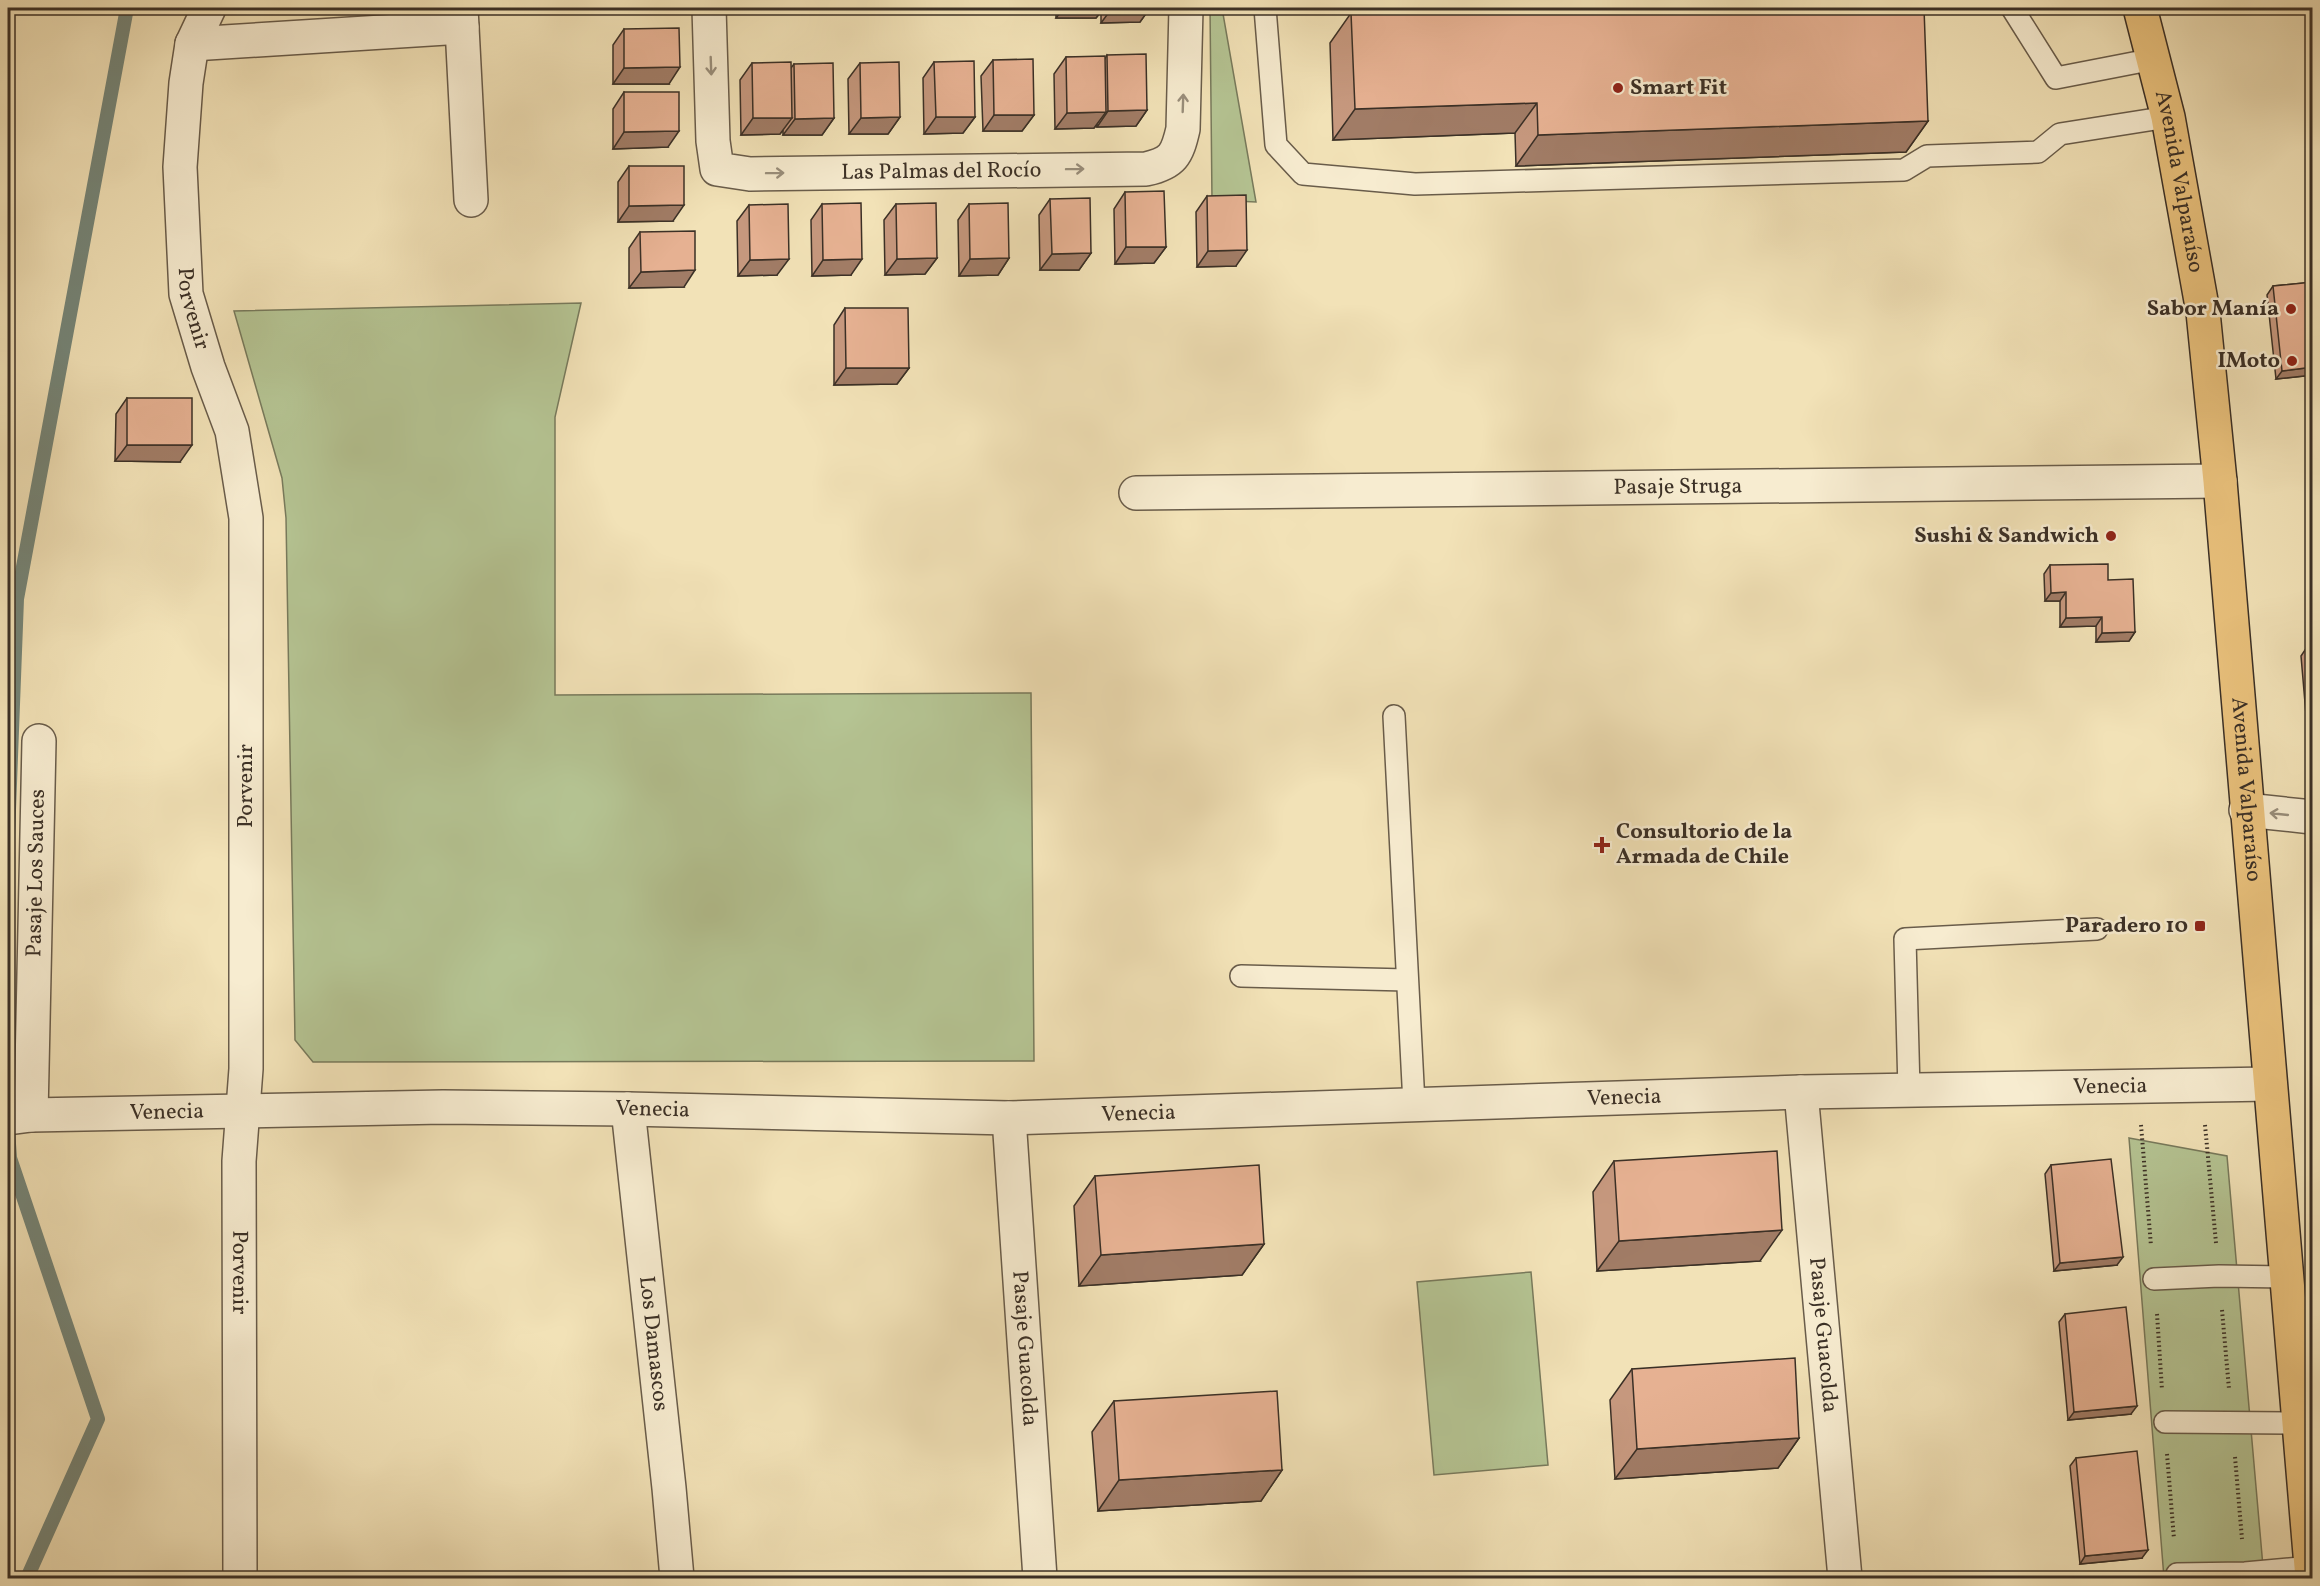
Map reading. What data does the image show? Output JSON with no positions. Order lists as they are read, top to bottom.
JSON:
{
  "streets": {
    "main road": ["Avenida Valparaíso"],
    "street": [
      "Las Palmas del Rocío",
      "Porvenir",
      "Pasaje Struga",
      "Pasaje Los Sauces",
      "Venecia",
      "Pasaje Guacolda",
      "Los Damascos"
    ]
  },
  "crossings": [
    ["Avenida Valparaíso", "Pasaje Struga"],
    ["Avenida Valparaíso", "Venecia"],
    ["Porvenir", "Venecia"],
    ["Pasaje Los Sauces", "Venecia"],
    ["Venecia", "Pasaje Guacolda"],
    ["Venecia", "Los Damascos"]
  ],
  "places": {
    "other": [
      "Smart Fit",
      "Sabor Manía",
      "IMoto",
      "Sushi & Sandwich"
    ],
    "health": ["Consultorio de la Armada de Chile"],
    "transit": ["Paradero 10"]
  }
}
